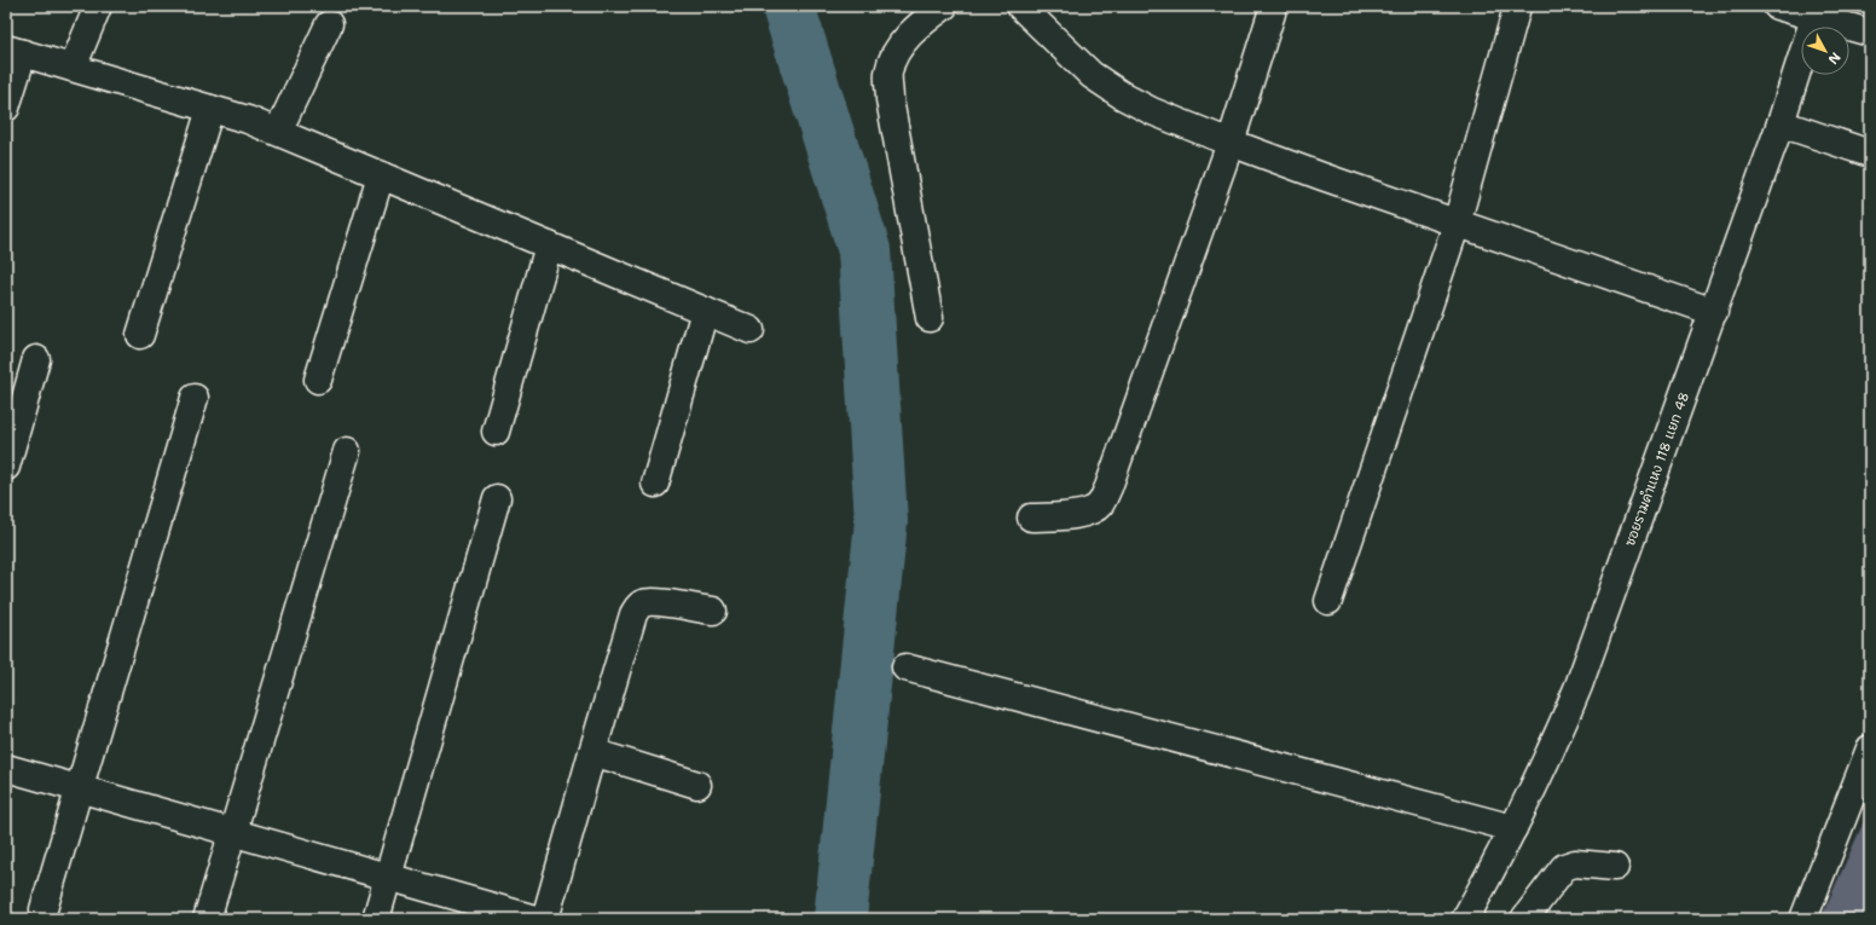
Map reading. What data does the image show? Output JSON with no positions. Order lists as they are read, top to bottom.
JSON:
{
  "streets": {
    "street": ["ซอยรามคำแหง 118 แยก 48"]
  },
  "north": "bottom right"
}
